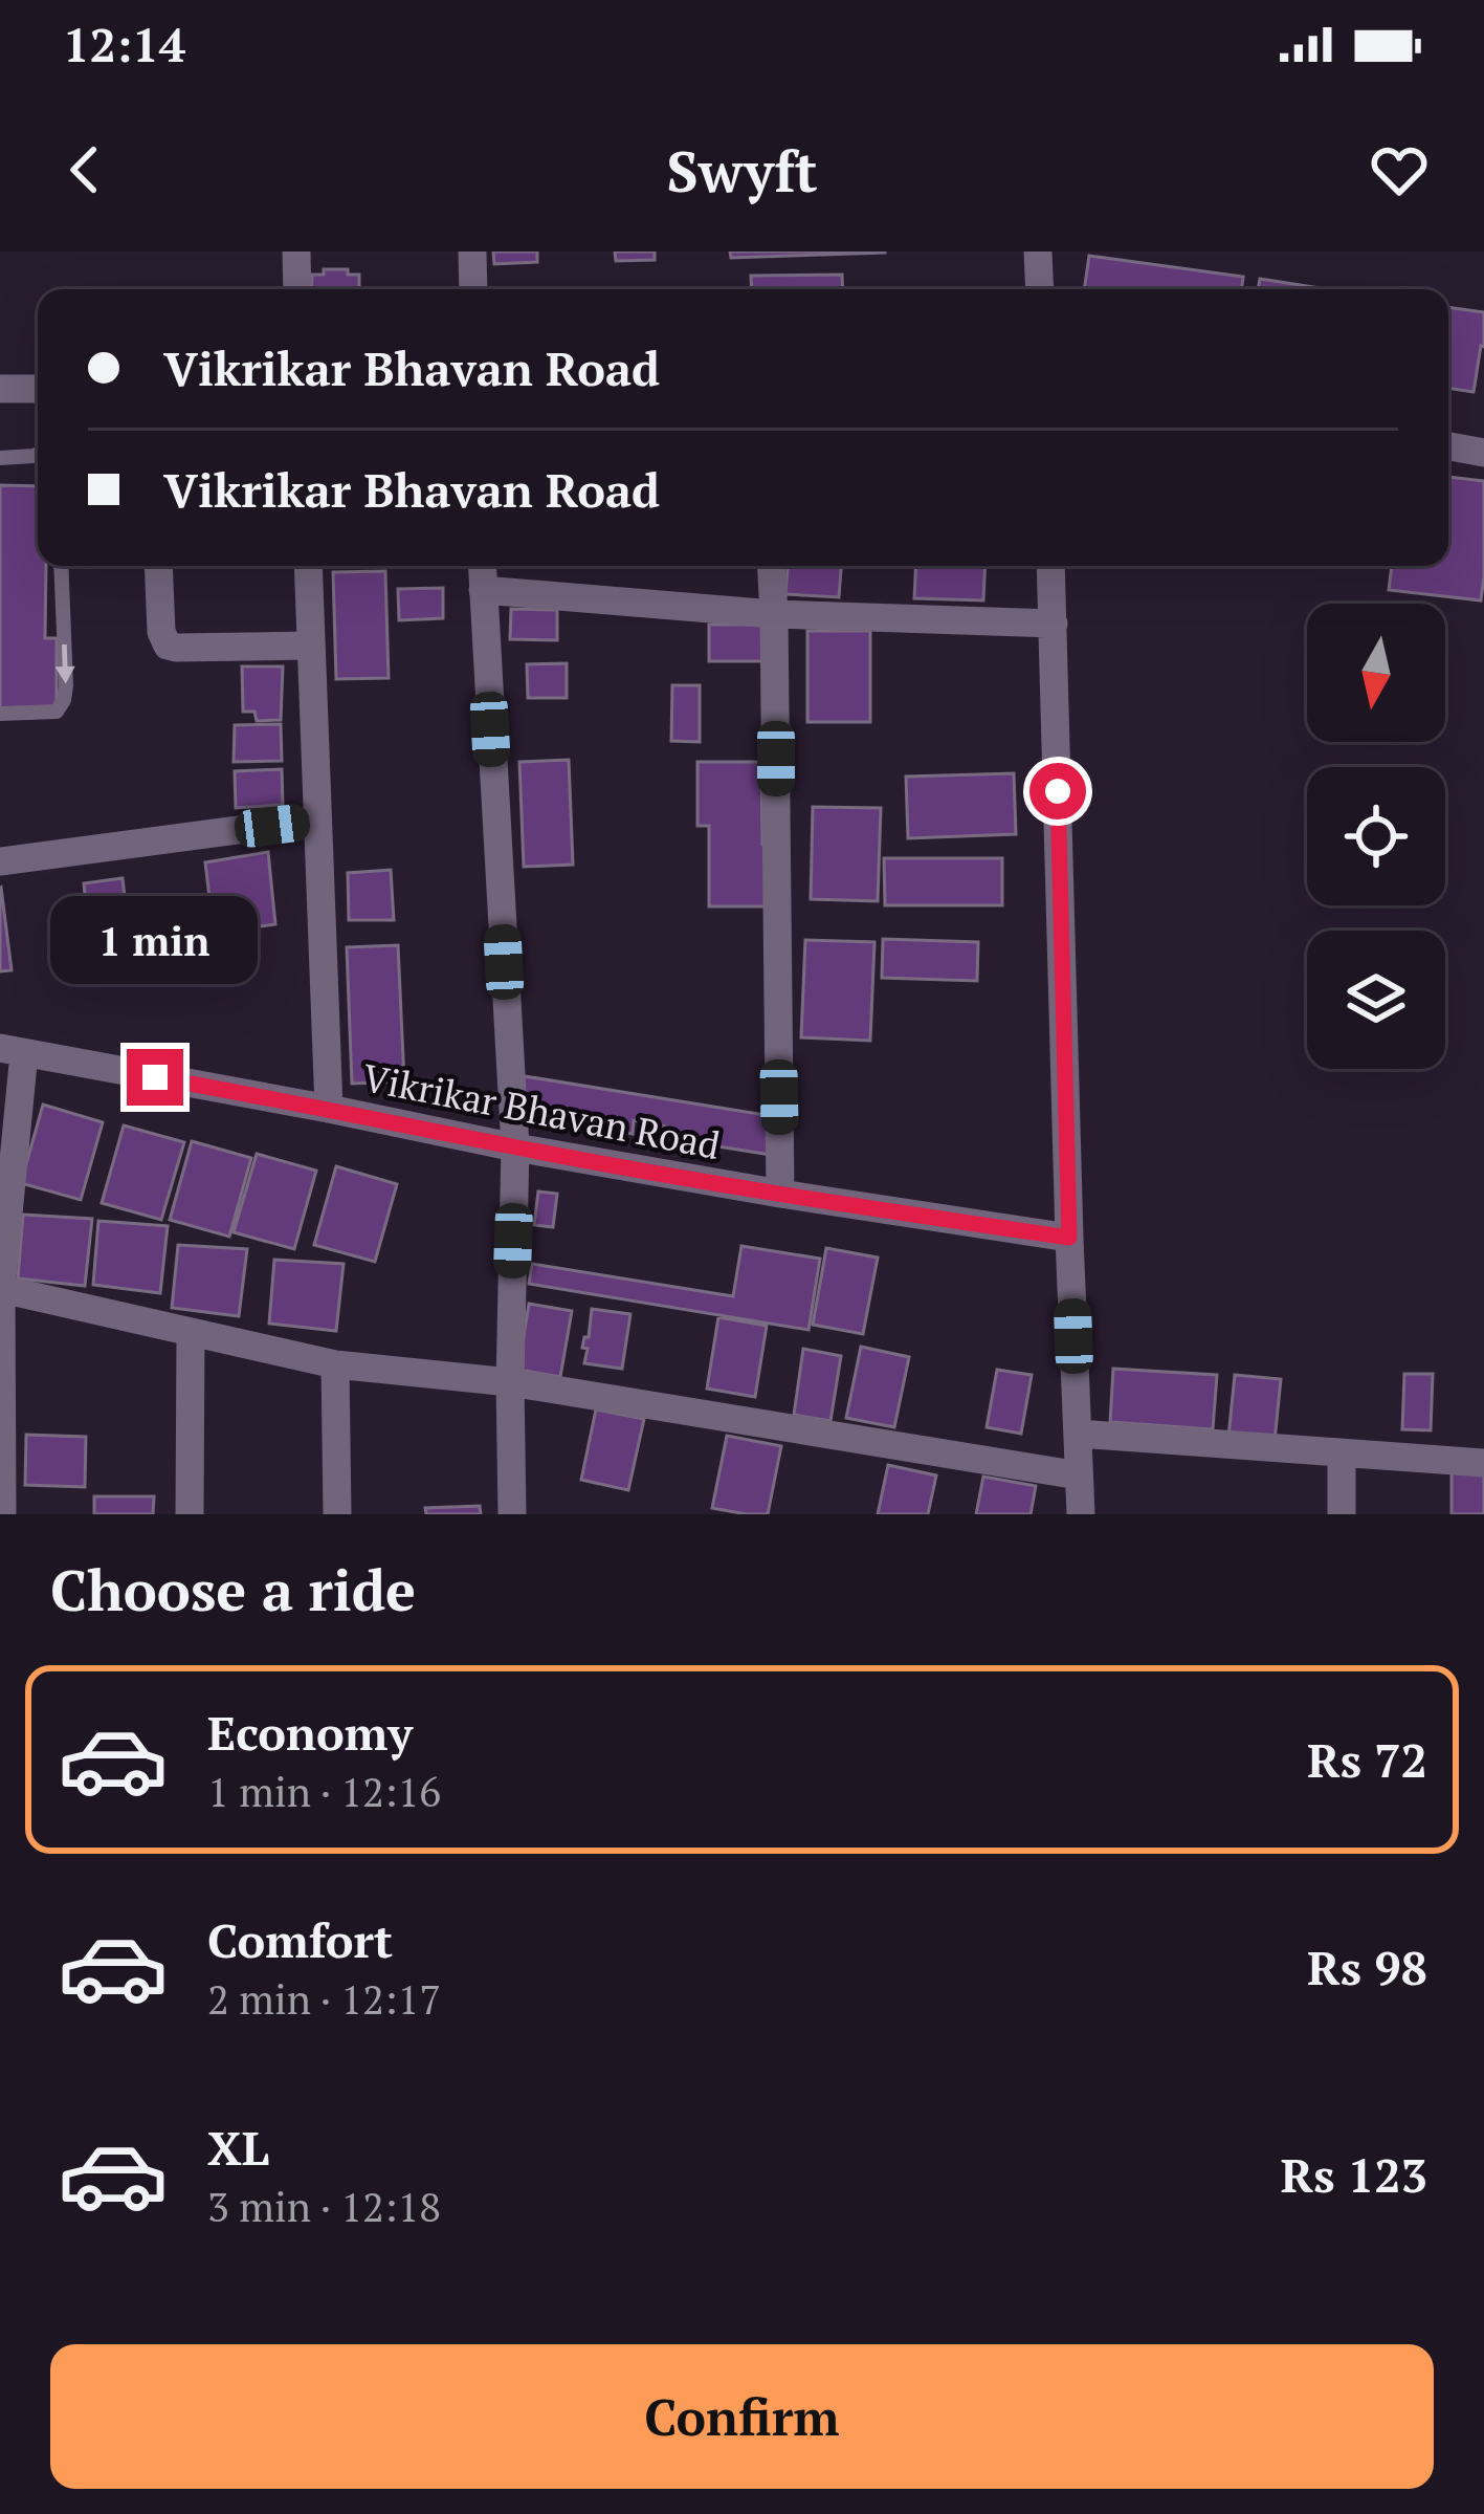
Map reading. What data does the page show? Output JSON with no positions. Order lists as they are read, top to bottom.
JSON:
{
  "streets": {
    "street": ["Vikrikar Bhavan Road"]
  },
  "north": "bottom",
  "page": {
    "status": "12:14",
    "header": "Swyft",
    "banner": ["Vikrikar Bhavan Road", "Vikrikar Bhavan Road"],
    "bubble": "1 min",
    "heading": "Choose a ride",
    "list": [
      {
        "name": "Economy",
        "note": "1 min · 12:16",
        "value": "Rs 72"
      },
      {
        "name": "Comfort",
        "note": "2 min · 12:17",
        "value": "Rs 98"
      },
      {
        "name": "XL",
        "note": "3 min · 12:18",
        "value": "Rs 123"
      }
    ],
    "buttons": "Confirm"
  }
}
